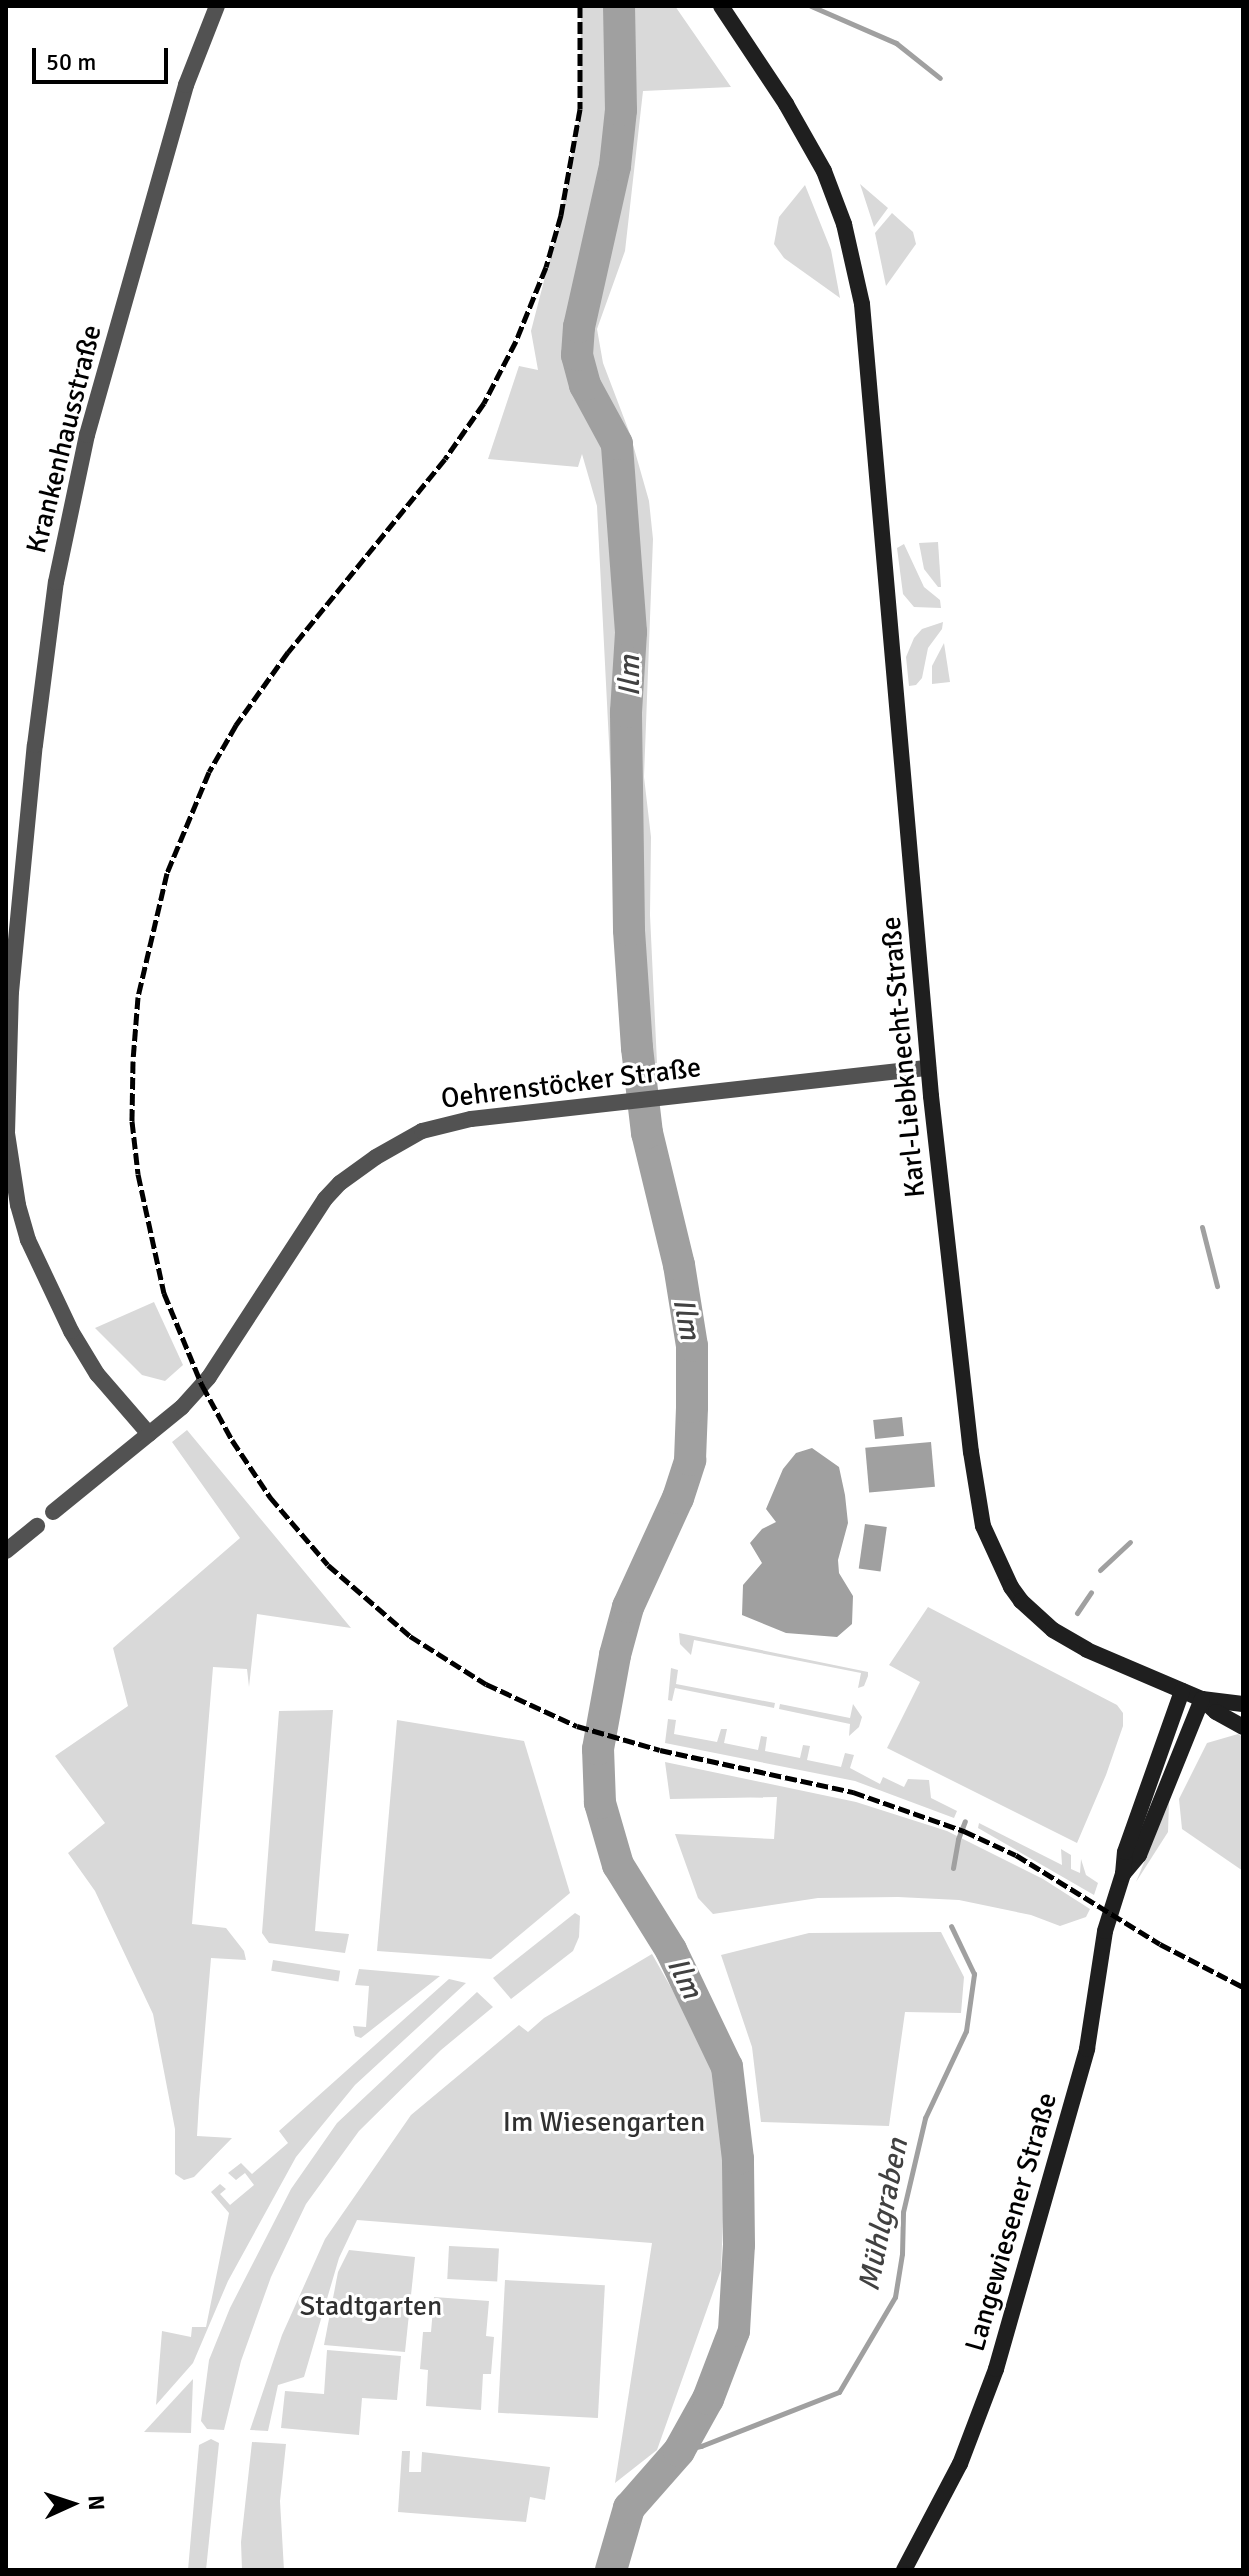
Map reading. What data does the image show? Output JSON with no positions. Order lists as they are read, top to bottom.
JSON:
{
  "streets": {
    "main road": ["Karl-Liebknecht-Straße", "Langewiesener Straße"],
    "street": ["Krankenhausstraße", "Oehrenstöcker Straße"]
  },
  "crossings": [
    ["Krankenhausstraße", "Oehrenstöcker Straße"],
    ["Karl-Liebknecht-Straße", "Oehrenstöcker Straße"],
    ["Karl-Liebknecht-Straße", "Langewiesener Straße"]
  ],
  "water": ["Ilm", "Mühlgraben"],
  "parks": ["Im Wiesengarten", "Stadtgarten"],
  "scale_bar": "50 m",
  "north": "right"
}
